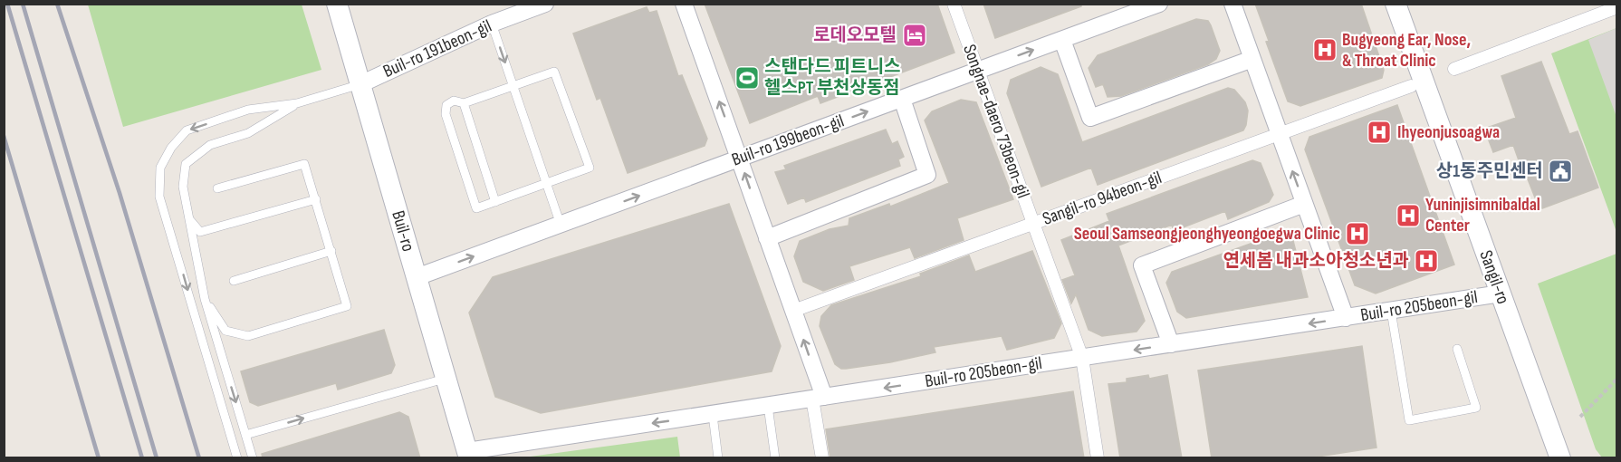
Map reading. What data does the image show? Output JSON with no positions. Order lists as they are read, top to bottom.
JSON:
{
  "streets": {
    "street": [
      "Buil-ro 191beon-gil",
      "Songnae-daero 73beon-gil",
      "Buil-ro 199beon-gil",
      "Sangil-ro 94beon-gil",
      "Buil-ro",
      "Sangil-ro",
      "Buil-ro 205beon-gil"
    ]
  },
  "crossings": [
    ["Buil-ro 191beon-gil", "Buil-ro"],
    ["Songnae-daero 73beon-gil", "Buil-ro 199beon-gil"],
    ["Songnae-daero 73beon-gil", "Sangil-ro 94beon-gil"],
    ["Songnae-daero 73beon-gil", "Buil-ro 205beon-gil"],
    ["Buil-ro 199beon-gil", "Buil-ro"],
    ["Buil-ro", "Buil-ro 205beon-gil"],
    ["Sangil-ro", "Buil-ro 205beon-gil"]
  ],
  "one_way": ["Buil-ro 199beon-gil", "Buil-ro 205beon-gil"],
  "places": {
    "hotel": ["로데오모텔"],
    "hospital": [
      "Bugyeong Ear, Nose, & Throat Clinic",
      "Ihyeonjusoagwa",
      "Yuninjisimnibaldal Center",
      "Seoul Samseongjeonghyeongoegwa Clinic",
      "연세봄 내과소아청소년과"
    ],
    "sports": ["스탠다드 피트니스 헬스PT 부천상동점"],
    "public building": ["상1동주민센터"]
  }
}
